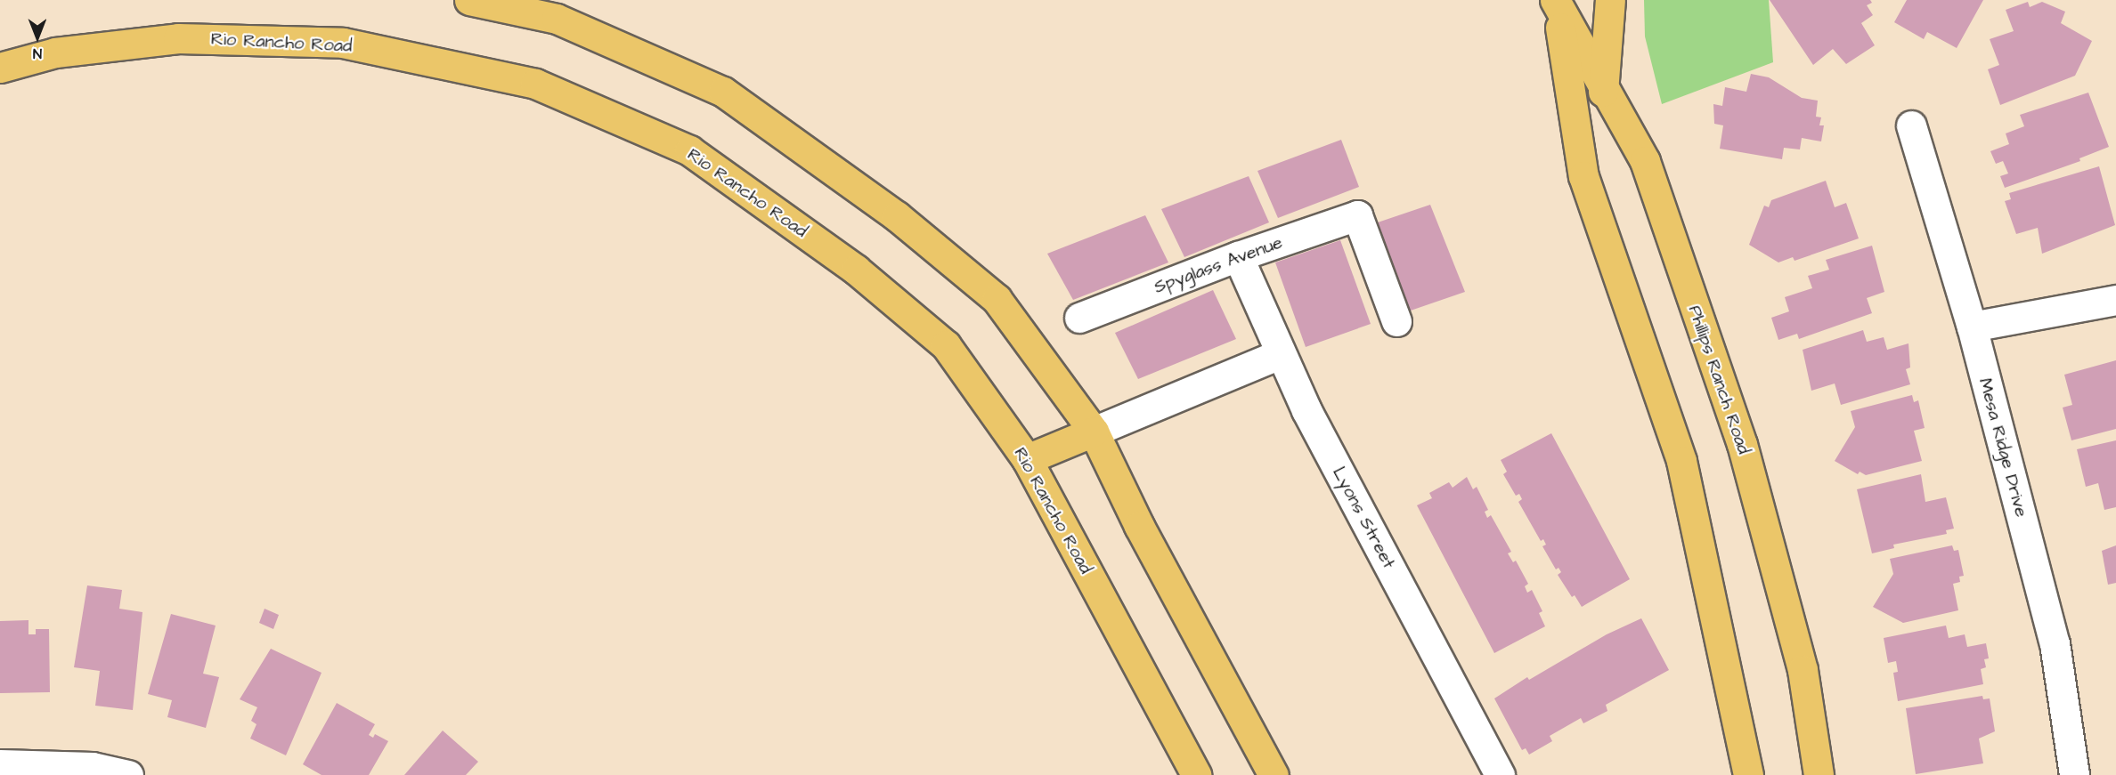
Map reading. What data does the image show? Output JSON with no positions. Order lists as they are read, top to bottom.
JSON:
{
  "streets": {
    "main road": ["Rio Rancho Road", "Phillips Ranch Road"],
    "street": ["Spyglass Avenue", "Mesa Ridge Drive", "Lyons Street"]
  },
  "crossings": [
    ["Spyglass Avenue", "Lyons Street"]
  ],
  "north": "bottom"
}
